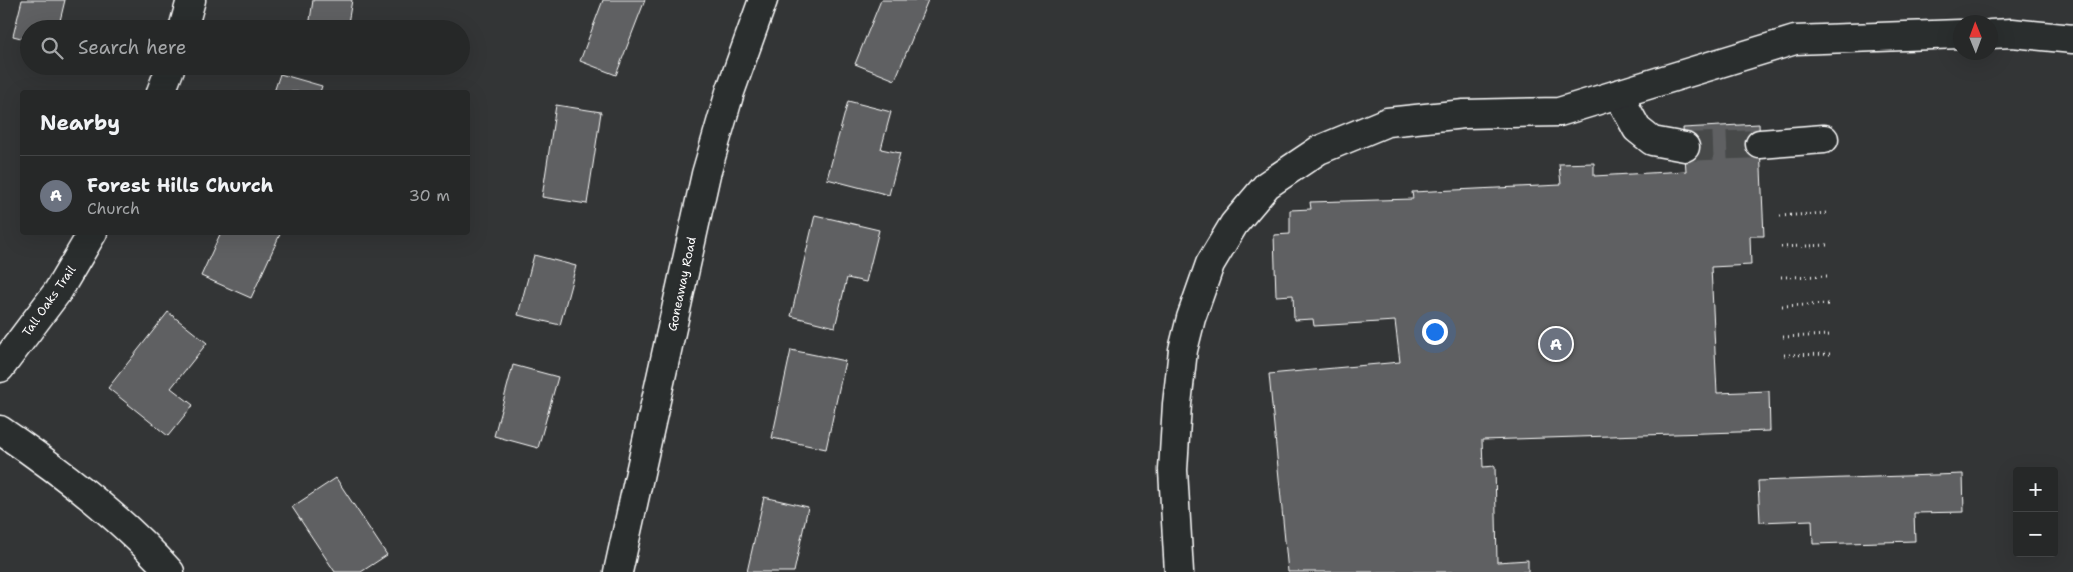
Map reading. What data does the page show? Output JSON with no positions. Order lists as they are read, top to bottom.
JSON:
{
  "streets": {
    "street": ["Goneaway Road", "Tall Oaks Trail"]
  },
  "north": "top",
  "page": {
    "search": "Search here",
    "heading": "Nearby",
    "list": [
      {
        "mark": "A",
        "name": "Forest Hills Church",
        "note": "Church",
        "value": "30 m"
      }
    ],
    "pins": "A",
    "map_buttons": ["+", "−"]
  }
}
